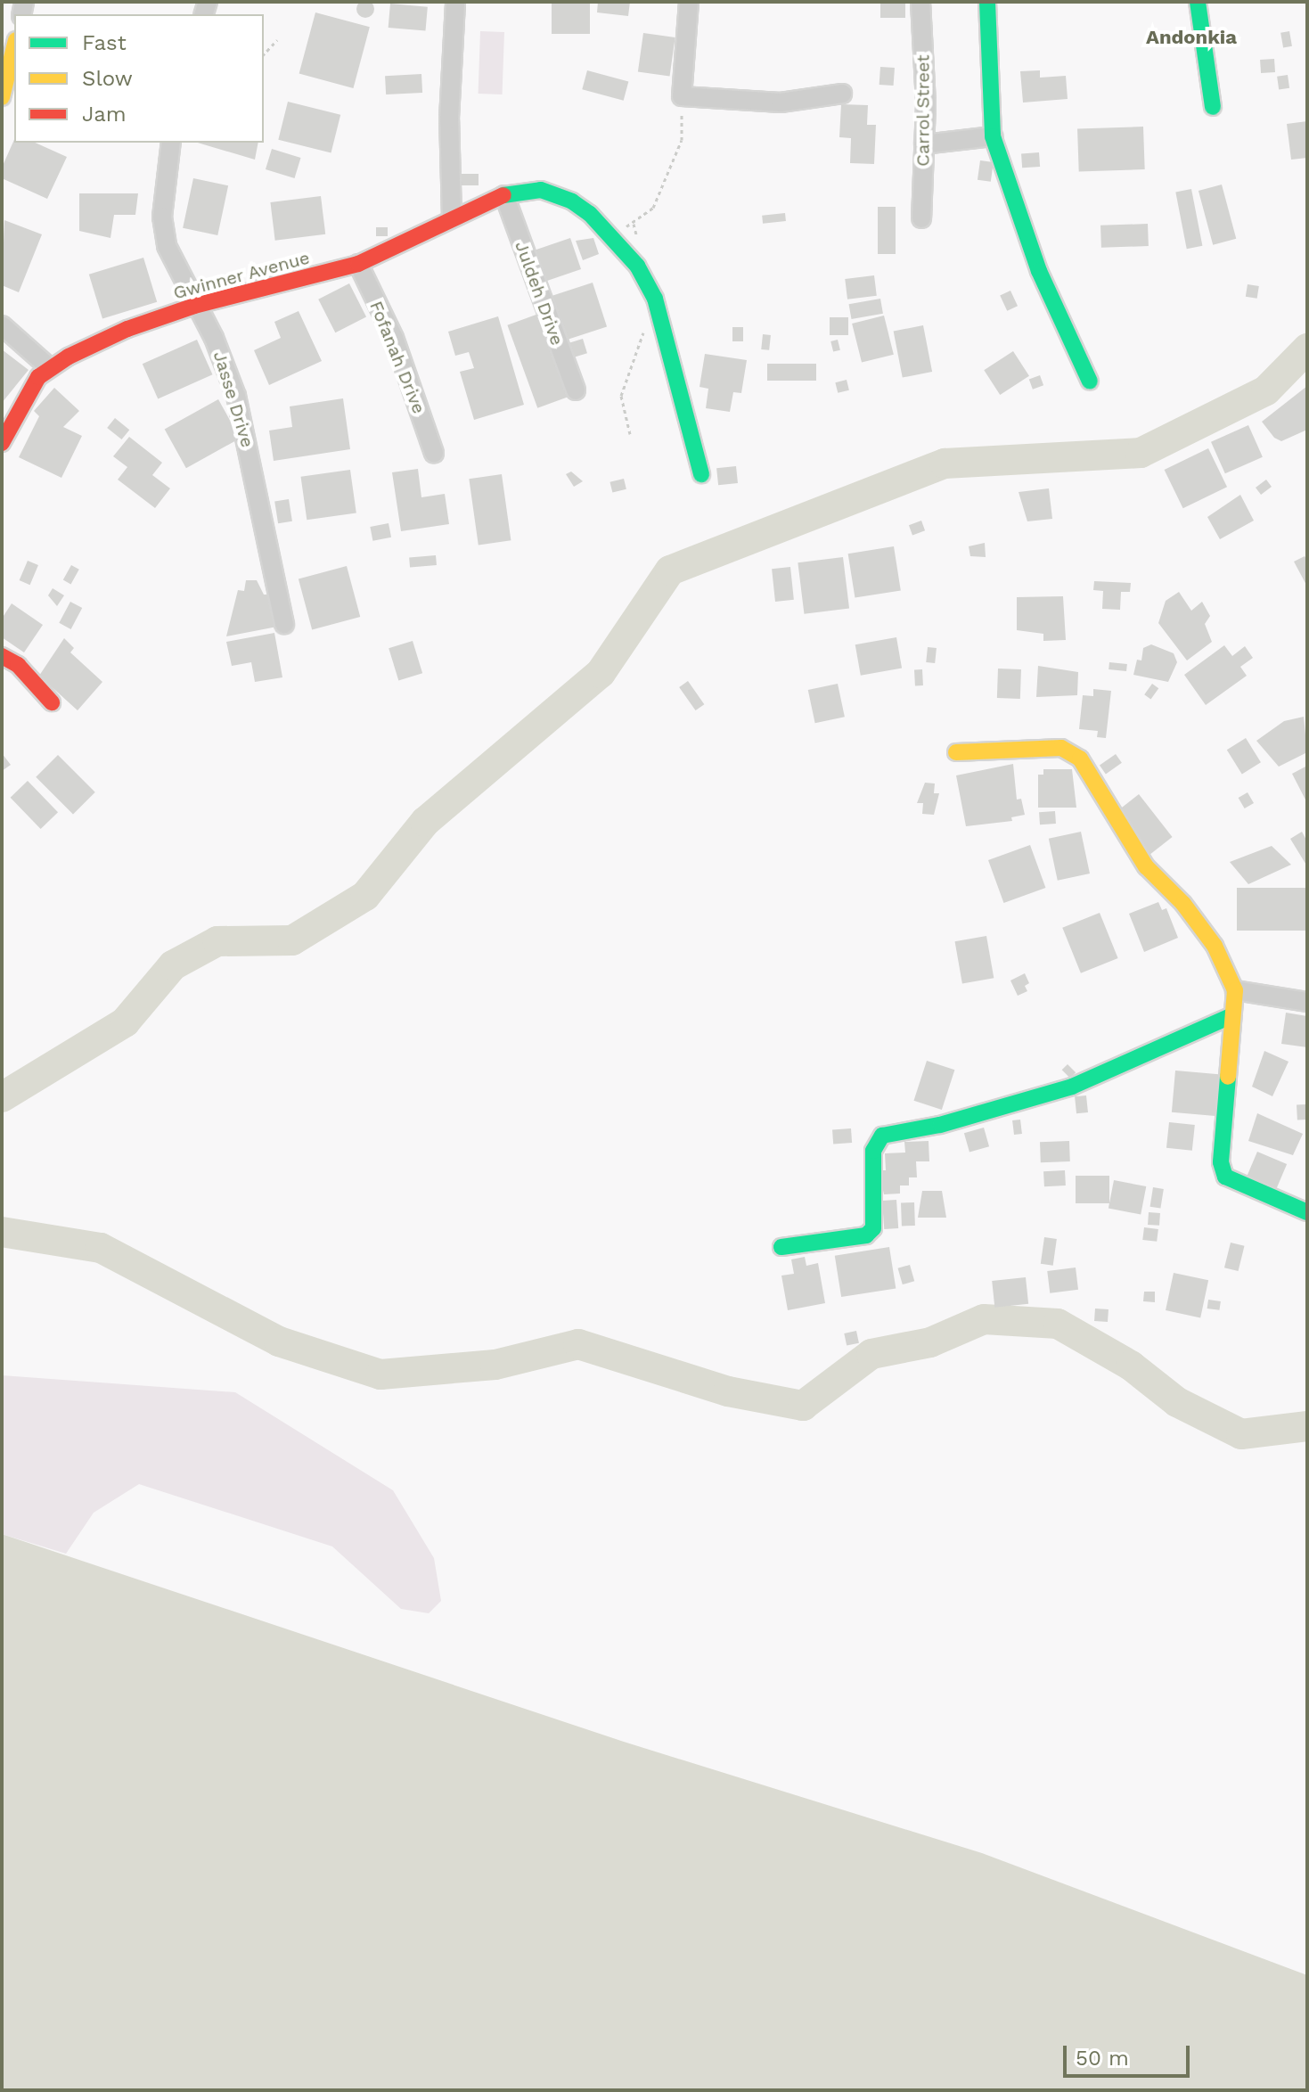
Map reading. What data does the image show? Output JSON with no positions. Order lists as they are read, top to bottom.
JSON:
{
  "streets": {
    "street": [
      "Carrol Street",
      "Gwinner Avenue",
      "Juldeh Drive",
      "Fofanah Drive",
      "Jasse Drive"
    ]
  },
  "crossings": [
    ["Gwinner Avenue", "Juldeh Drive"],
    ["Gwinner Avenue", "Fofanah Drive"],
    ["Gwinner Avenue", "Jasse Drive"]
  ],
  "districts": ["Andonkia"],
  "legend": ["Fast", "Slow", "Jam"],
  "scale_bar": "50 m"
}
